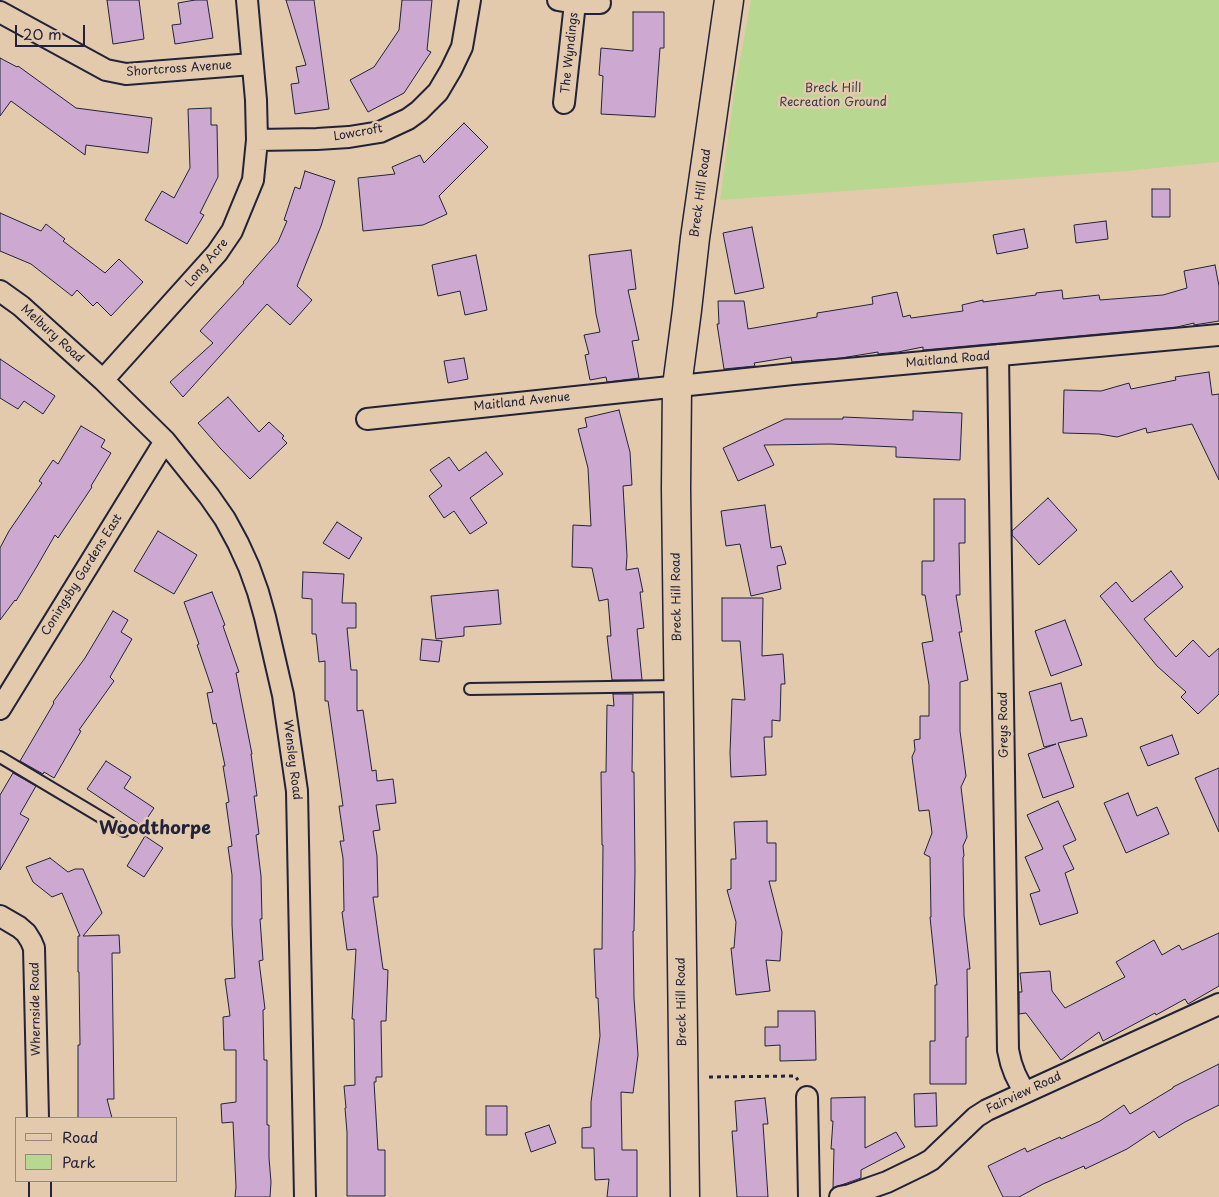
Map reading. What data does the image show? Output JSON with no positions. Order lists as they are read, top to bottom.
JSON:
{
  "streets": {
    "street": [
      "The Wyndings",
      "Shortcross Avenue",
      "Lowcroft",
      "Breck Hill Road",
      "Long Acre",
      "Melbury Road",
      "Maitland Road",
      "Maitland Avenue",
      "Coningsby Gardens East",
      "Greys Road",
      "Wensley Road",
      "Whernside Road",
      "Fairview Road"
    ]
  },
  "crossings": [
    ["Shortcross Avenue", "Long Acre"],
    ["Lowcroft", "Long Acre"],
    ["Breck Hill Road", "Maitland Road"],
    ["Breck Hill Road", "Maitland Avenue"],
    ["Long Acre", "Melbury Road"],
    ["Long Acre", "Wensley Road"],
    ["Melbury Road", "Wensley Road"],
    ["Maitland Road", "Maitland Avenue"],
    ["Maitland Road", "Greys Road"],
    ["Coningsby Gardens East", "Wensley Road"],
    ["Greys Road", "Fairview Road"]
  ],
  "districts": ["Woodthorpe"],
  "parks": ["Breck Hill Recreation Ground"],
  "legend": ["Road", "Park"],
  "scale_bar": "20 m"
}
